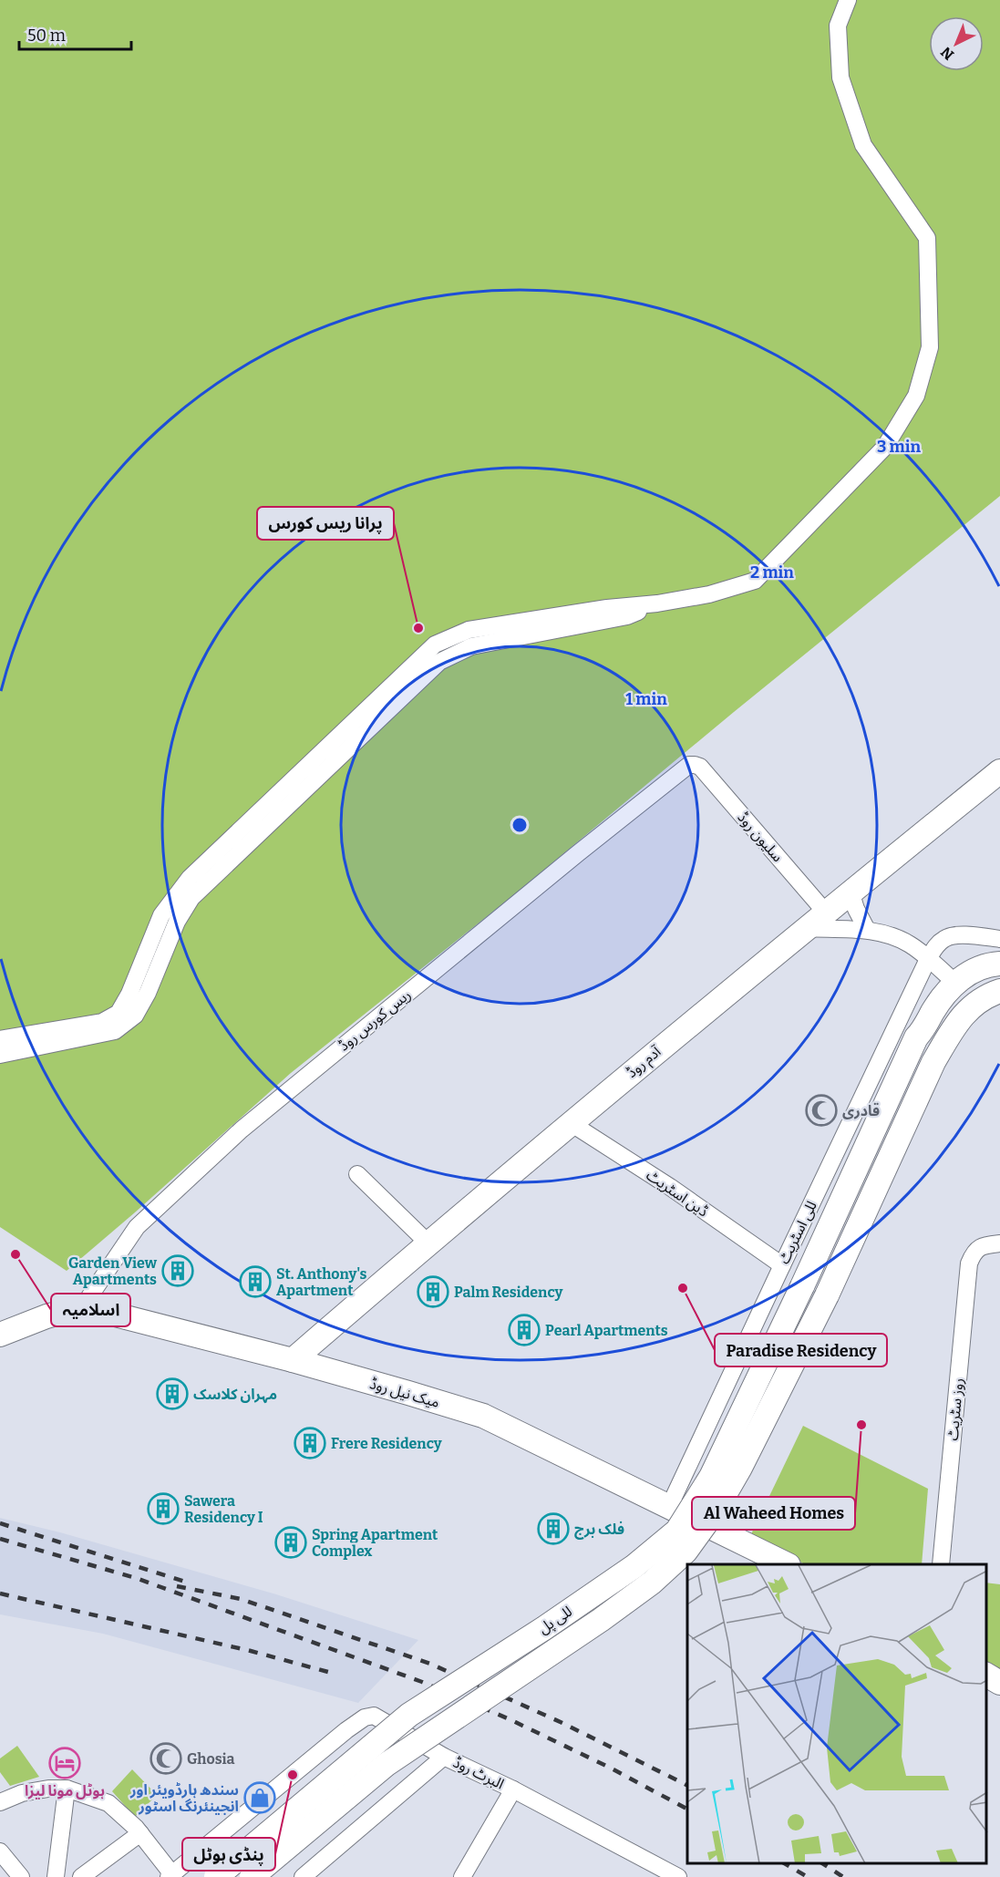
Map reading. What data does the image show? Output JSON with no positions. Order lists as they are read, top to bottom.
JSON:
{
  "streets": {
    "main road": ["آدم روڈ", "میک نیل روڈ", "للی پل"],
    "street": [
      "سلیون روڈ",
      "ریس کورس روڈ",
      "ڈین اسٹریٹ",
      "للی اسٹریٹ",
      "روز سٹریٹ",
      "البرٹ روڈ"
    ]
  },
  "crossings": [
    ["سلیون روڈ", "ریس کورس روڈ"],
    ["سلیون روڈ", "آدم روڈ"],
    ["ریس کورس روڈ", "میک نیل روڈ"],
    ["آدم روڈ", "ڈین اسٹریٹ"],
    ["آدم روڈ", "میک نیل روڈ"],
    ["ڈین اسٹریٹ", "للی اسٹریٹ"],
    ["للی اسٹریٹ", "میک نیل روڈ"]
  ],
  "places": {
    "other": [
      "پرانا ریس کورس",
      "اسلامیہ",
      "Paradise Residency",
      "Al Waheed Homes",
      "پنڈی ہوٹل"
    ],
    "mosque": ["قادری", "Ghosia"],
    "building": [
      "Garden View Apartments",
      "St. Anthony's Apartment",
      "Palm Residency",
      "Pearl Apartments",
      "مہران کلاسک",
      "Frere Residency",
      "Sawera Residency I",
      "فلک برج",
      "Spring Apartment Complex"
    ],
    "hotel": ["ہوٹل مونا لیزا"],
    "shop": ["سندھ ہارڈویئر اور انجینئرنگ اسٹور"]
  },
  "scale_bar": "50 m",
  "north": "bottom left",
  "rings": ["3 min", "2 min", "1 min"]
}
